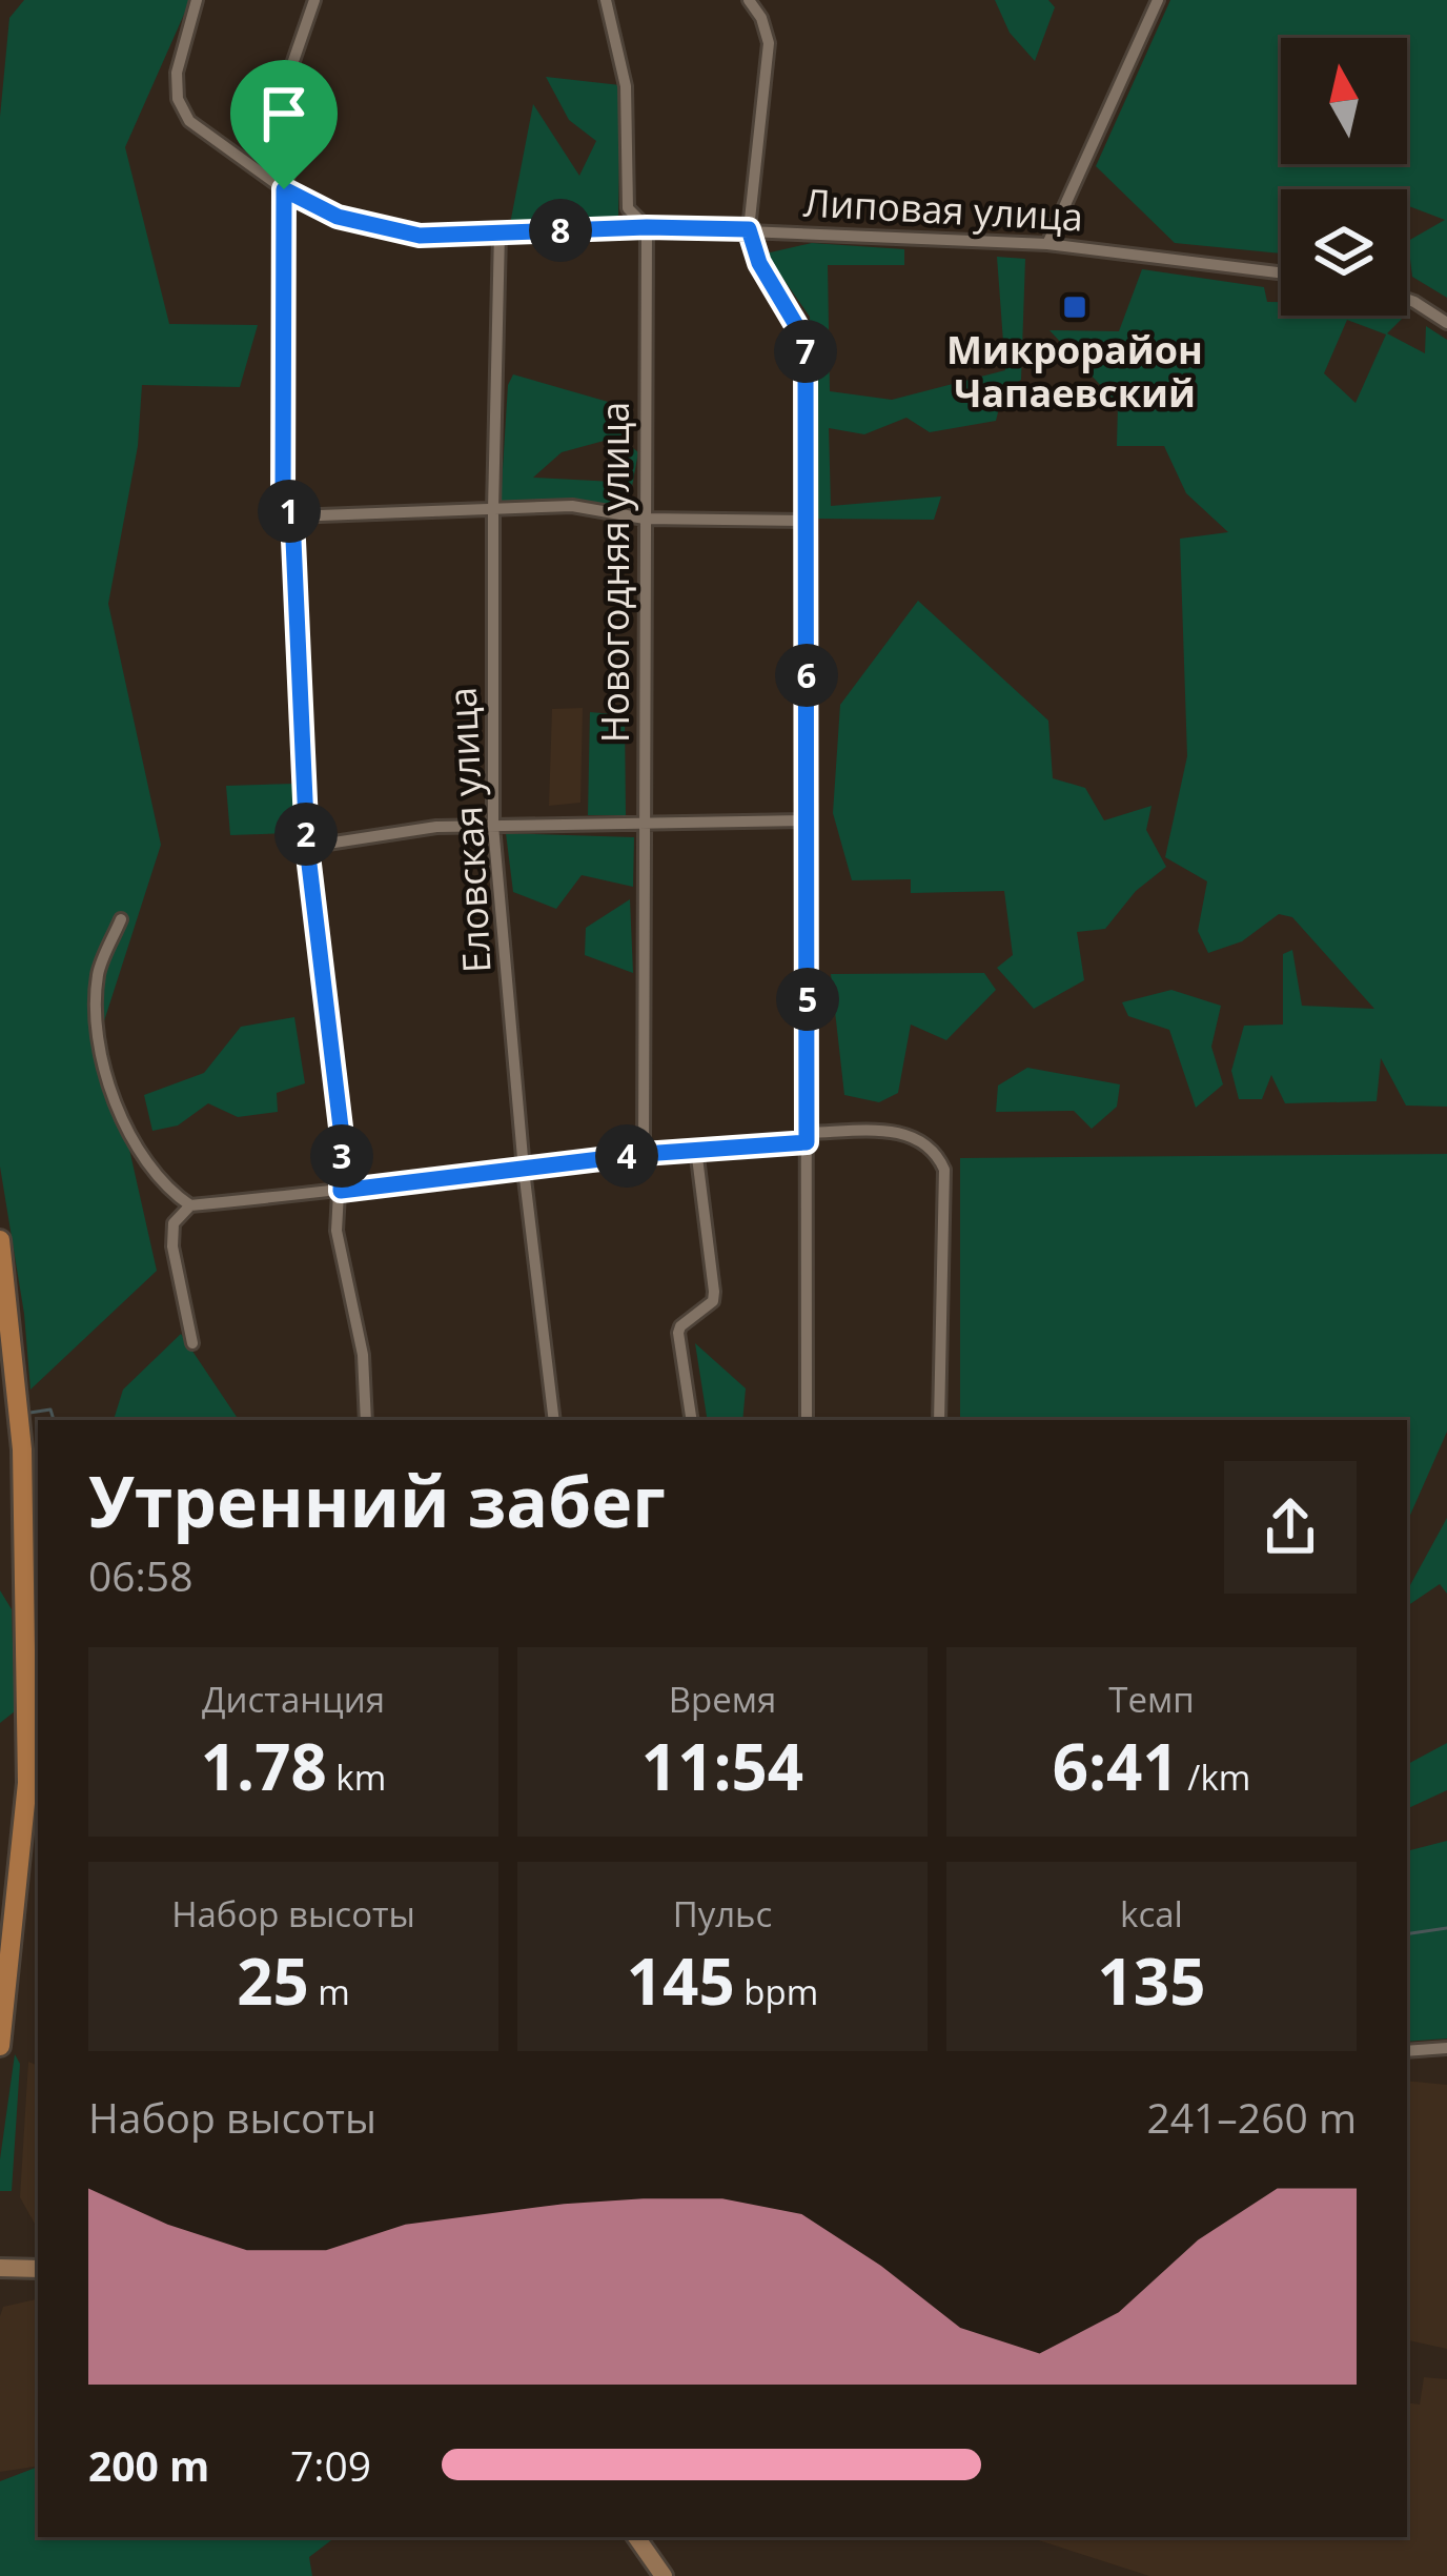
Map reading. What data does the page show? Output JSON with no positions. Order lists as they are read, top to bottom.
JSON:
{
  "streets": {
    "street": ["Липовая улица", "Новогодняя улица", "Еловская улица"]
  },
  "crossings": [
    ["Липовая улица", "Новогодняя улица"],
    ["Липовая улица", "Еловская улица"]
  ],
  "places": {
    "transit": ["Микрорайон Чапаевский"]
  },
  "north": "top",
  "page": {
    "pins": [
      "8",
      "7",
      "1",
      "6",
      "2",
      "5",
      "3",
      "4"
    ],
    "heading": ["Утренний забег", "06:58"],
    "stats": [
      ["Дистанция", "1.78 km"],
      ["Время", "11:54"],
      ["Темп", "6:41 /km"],
      ["Набор высоты", "25 m"],
      ["Пульс", "145 bpm"],
      ["kcal", "135"]
    ],
    "chart": ["Набор высоты", "241–260 m"],
    "list": [
      {
        "name": "200 m",
        "note": "7:09"
      }
    ]
  }
}
